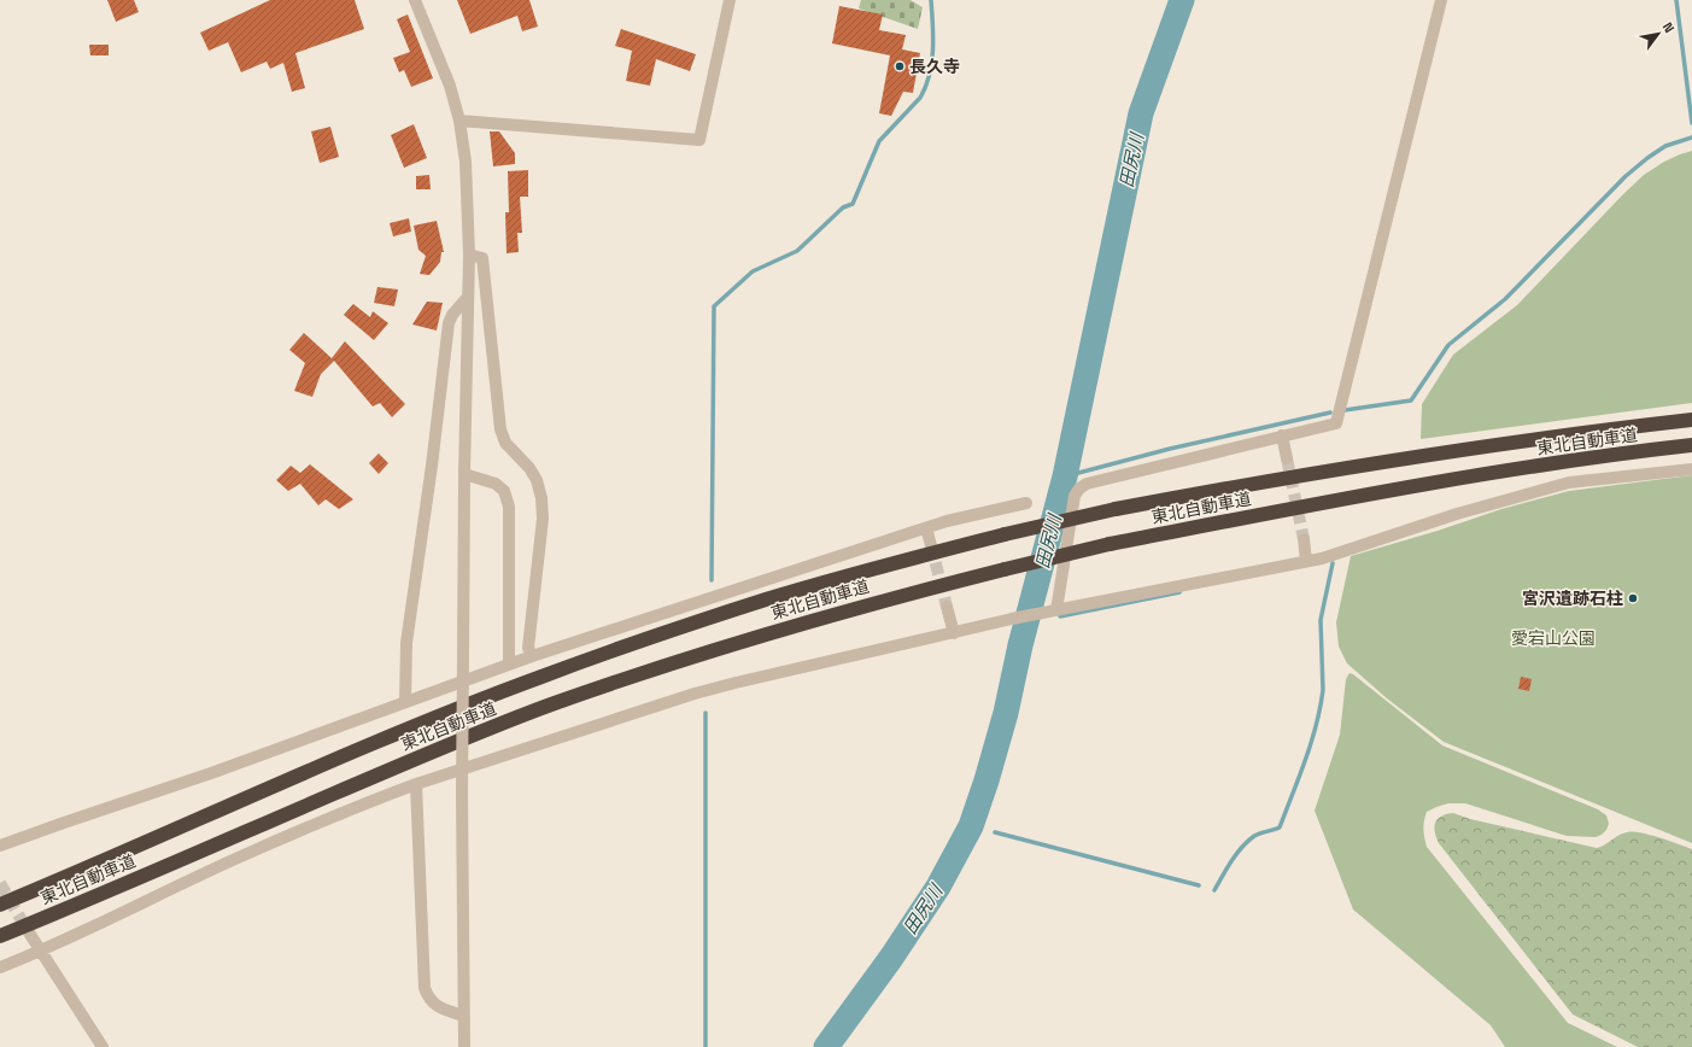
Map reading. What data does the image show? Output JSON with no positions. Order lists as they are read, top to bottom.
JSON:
{
  "streets": {
    "highway": ["東北自動車道"]
  },
  "water": ["田尻川"],
  "parks": ["愛宕山公園"],
  "places": ["長久寺", "宮沢遺跡石柱"],
  "north": "top right"
}
